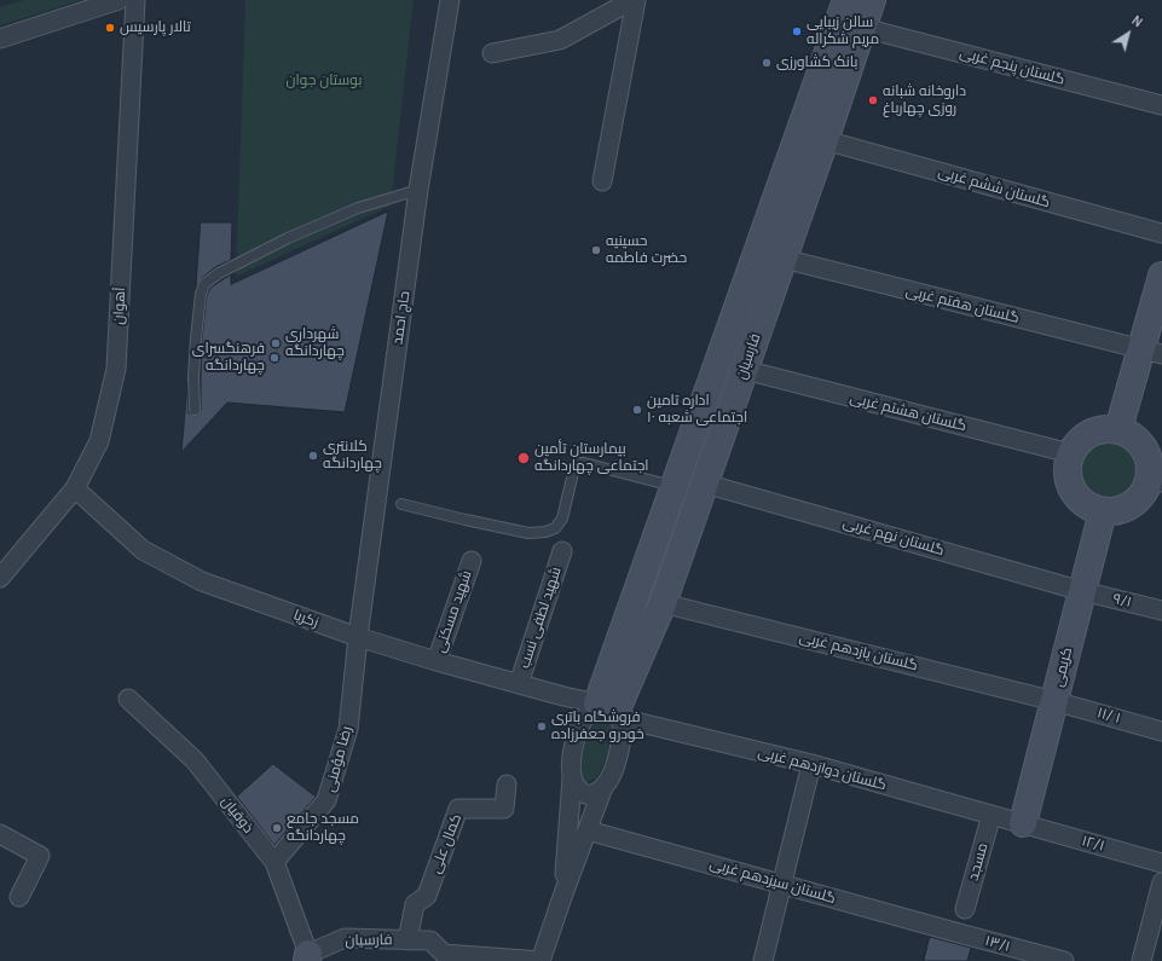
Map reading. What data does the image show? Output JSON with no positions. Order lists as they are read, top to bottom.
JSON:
{
  "streets": {
    "street": [
      "گلستان پنجم غربی",
      "گلستان ششم غربی",
      "گلستان هفتم غربی",
      "آهوان",
      "حاج احمد",
      "فارسیان",
      "گلستان هشتم غربی",
      "گلستان نهم غربی",
      "۹/۱",
      "شهید مسکنی",
      "شهید لطفی نسب",
      "زکریا",
      "گلستان یازدهم غربی",
      "کریمی",
      "۱۱/ ۱",
      "رضا مؤمنی",
      "گلستان دوازدهم غربی",
      "ذوقیان",
      "کمال علی",
      "۱۲/۱",
      "مسجد",
      "گلستان سیزدهم غربی",
      "۱۳/۱"
    ]
  },
  "crossings": [
    ["گلستان پنجم غربی", "فارسیان"],
    ["گلستان ششم غربی", "فارسیان"],
    ["گلستان هفتم غربی", "فارسیان"],
    ["آهوان", "زکریا"],
    ["حاج احمد", "زکریا"],
    ["حاج احمد", "رضا مؤمنی"],
    ["فارسیان", "گلستان هشتم غربی"],
    ["فارسیان", "گلستان نهم غربی"],
    ["فارسیان", "زکریا"],
    ["فارسیان", "گلستان یازدهم غربی"],
    ["فارسیان", "گلستان دوازدهم غربی"],
    ["فارسیان", "ذوقیان"],
    ["فارسیان", "کمال علی"],
    ["فارسیان", "گلستان سیزدهم غربی"],
    ["گلستان هشتم غربی", "کریمی"],
    ["گلستان نهم غربی", "۹/۱"],
    ["گلستان نهم غربی", "کریمی"],
    ["۹/۱", "کریمی"],
    ["شهید مسکنی", "زکریا"],
    ["شهید لطفی نسب", "زکریا"],
    ["زکریا", "رضا مؤمنی"],
    ["زکریا", "گلستان دوازدهم غربی"],
    ["گلستان یازدهم غربی", "کریمی"],
    ["گلستان یازدهم غربی", "۱۱/ ۱"],
    ["کریمی", "۱۱/ ۱"],
    ["کریمی", "گلستان دوازدهم غربی"],
    ["کریمی", "۱۲/۱"],
    ["رضا مؤمنی", "ذوقیان"],
    ["گلستان دوازدهم غربی", "۱۲/۱"],
    ["گلستان دوازدهم غربی", "مسجد"],
    ["گلستان سیزدهم غربی", "۱۳/۱"]
  ],
  "parks": ["بوستان جوان"],
  "places": [
    "تالار پارسیس",
    "سالن زیبایی مریم شکراله",
    "بانک کشاورزی",
    "داروخانه شبانه روزی چهارباغ",
    "حسینیه حضرت فاطمه",
    "شهرداری چهاردانگه",
    "فرهنگسرای چهاردانگه",
    "اداره تامین اجتماعی شعبه ۱۰",
    "کلانتری چهاردانگه",
    "بیمارستان تأمین اجتماعی چهاردانگه",
    "فروشگاه باتری خودرو جعفرزاده",
    "مسجد جامع چهاردانگه"
  ],
  "north": "top right"
}
